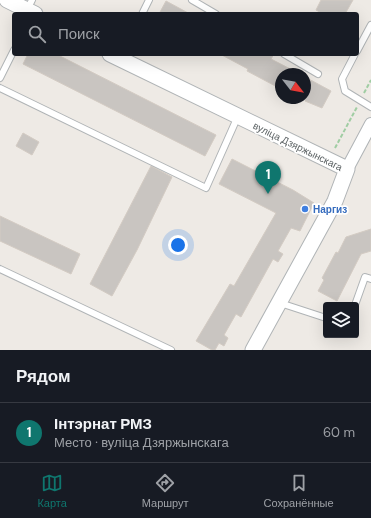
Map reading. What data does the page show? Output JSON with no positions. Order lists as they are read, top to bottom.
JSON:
{
  "streets": {
    "street": ["вуліца Дзяржынскага"]
  },
  "places": ["Наргиз"],
  "north": "bottom right",
  "page": {
    "search": "Поиск",
    "pins": "1",
    "heading": "Рядом",
    "list": [
      {
        "mark": "1",
        "name": "Інтэрнат РМЗ",
        "note": "Место · вуліца Дзяржынскага",
        "value": "60 m"
      }
    ],
    "nav": ["Карта", "Маршрут", "Сохранённые"]
  }
}
